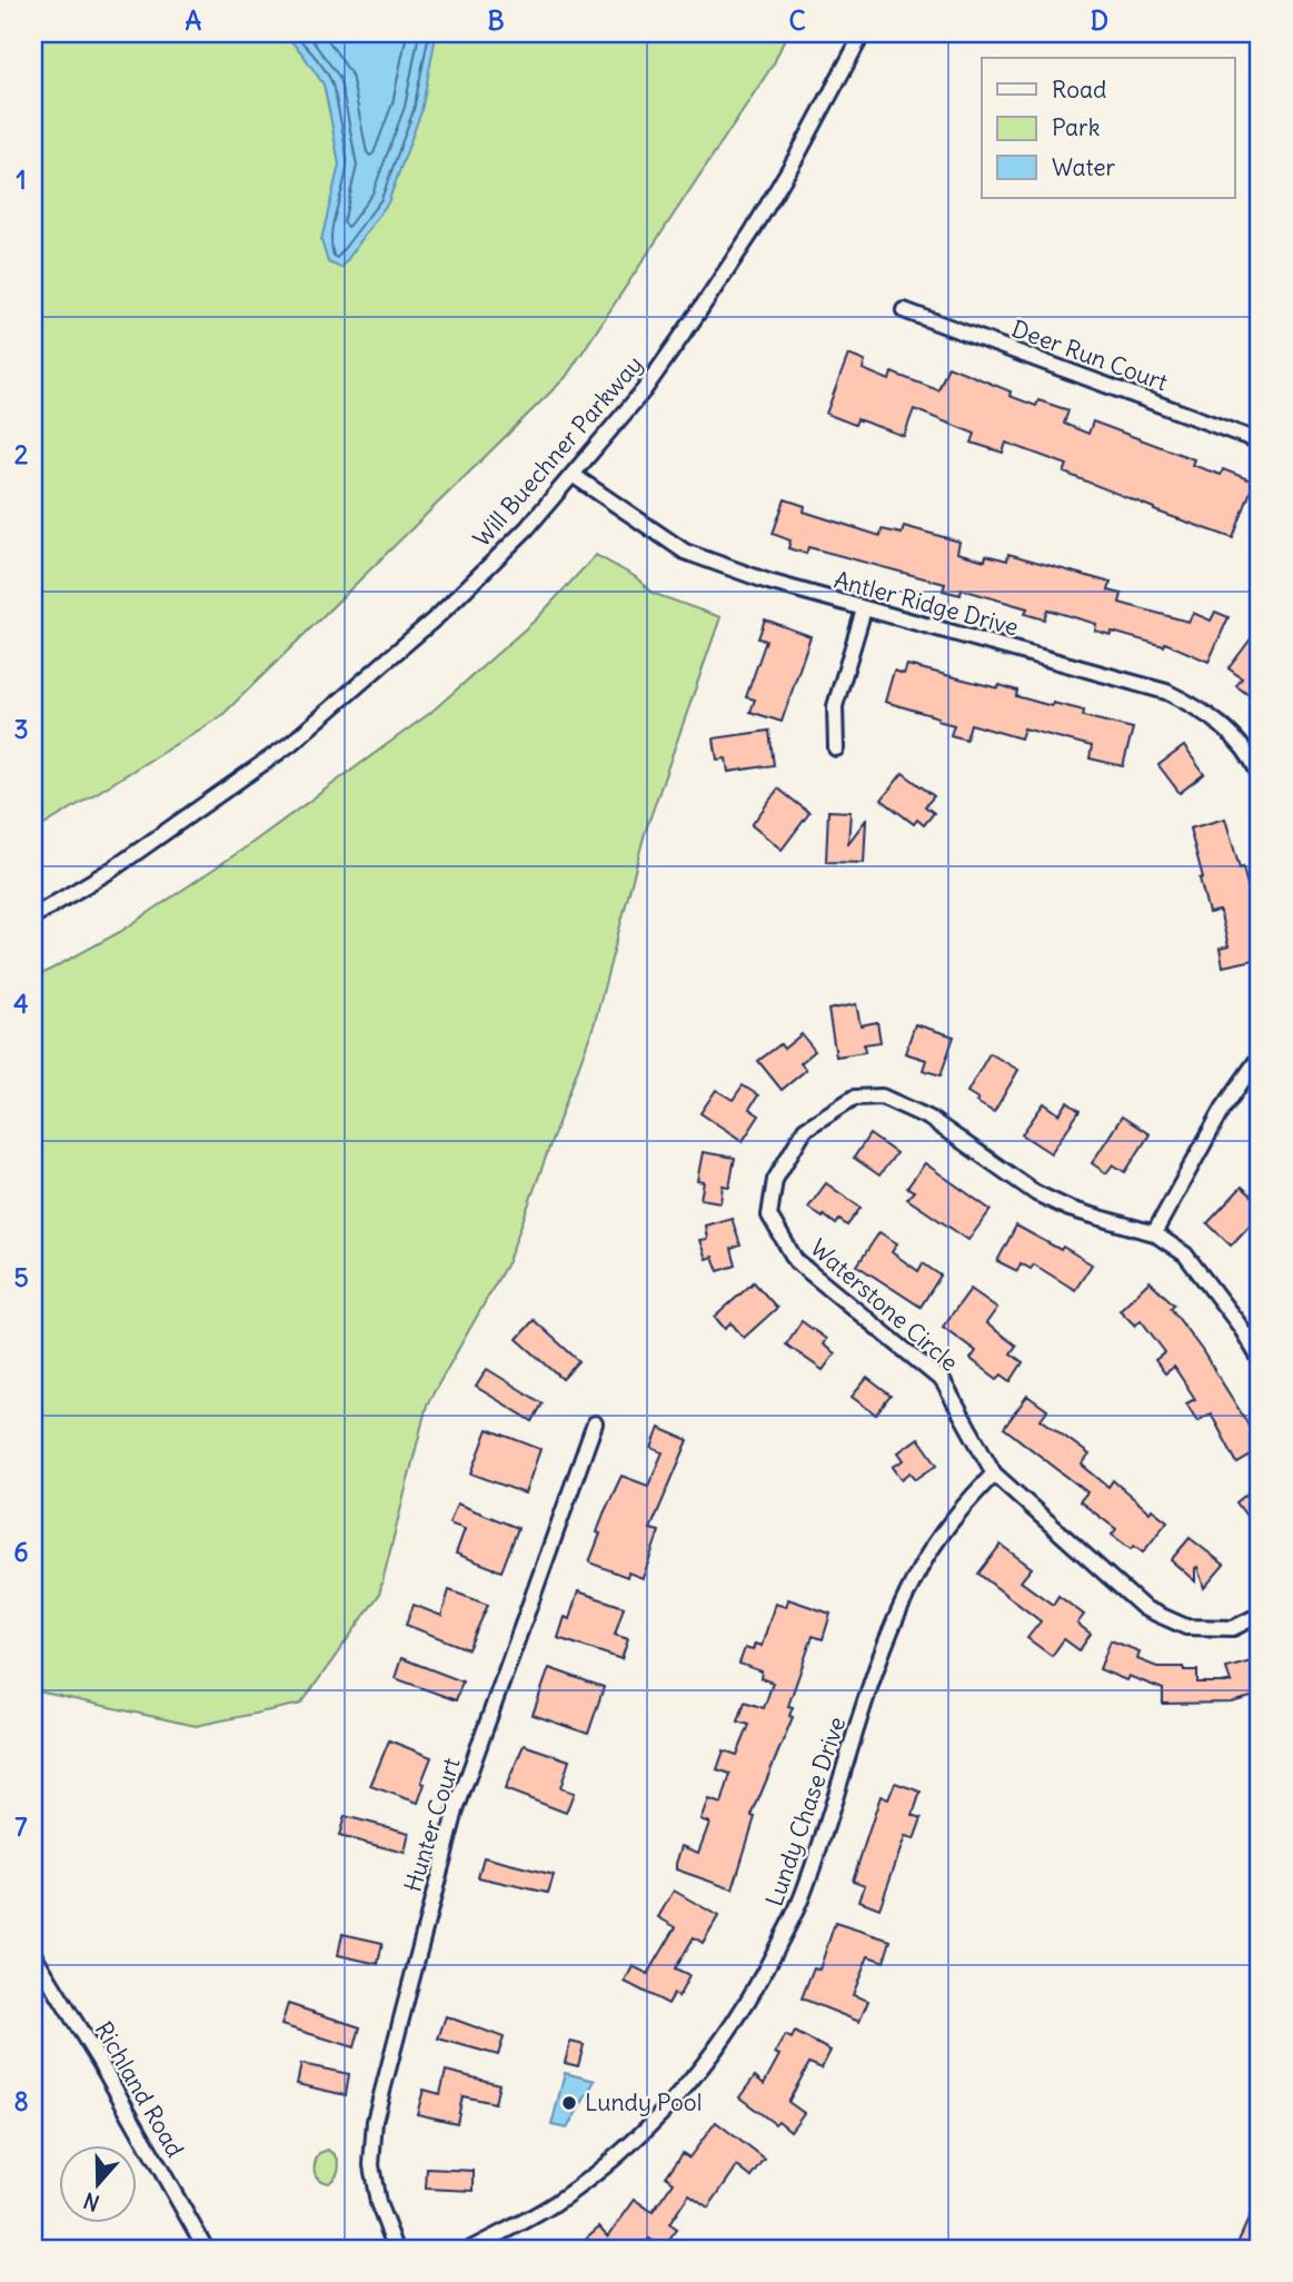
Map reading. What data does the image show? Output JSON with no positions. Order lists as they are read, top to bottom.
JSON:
{
  "streets": {
    "street": [
      "Deer Run Court",
      "Will Buechner Parkway",
      "Antler Ridge Drive",
      "Waterstone Circle",
      "Lundy Chase Drive",
      "Hunter Court",
      "Richland Road"
    ]
  },
  "crossings": [
    ["Will Buechner Parkway", "Antler Ridge Drive"],
    ["Waterstone Circle", "Lundy Chase Drive"]
  ],
  "places": ["Lundy Pool"],
  "legend": ["Road", "Park", "Water"],
  "north": "bottom",
  "grid": {
    "columns": [
      "A",
      "B",
      "C",
      "D"
    ],
    "rows": [
      "1",
      "2",
      "3",
      "4",
      "5",
      "6",
      "7",
      "8"
    ]
  }
}
